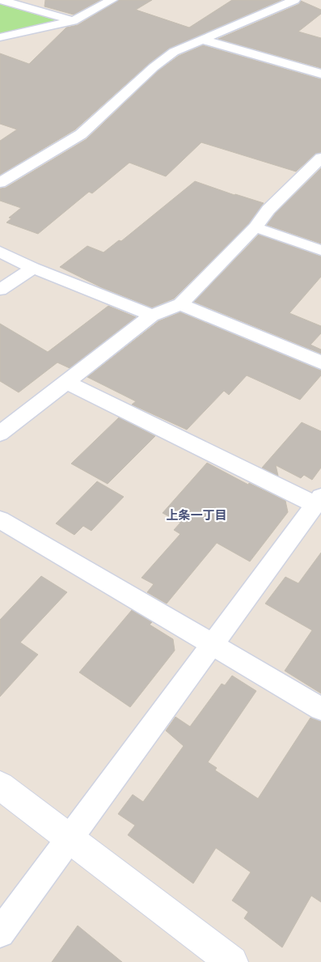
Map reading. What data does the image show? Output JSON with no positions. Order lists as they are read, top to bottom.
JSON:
{
  "districts": ["上条一丁目"]
}
